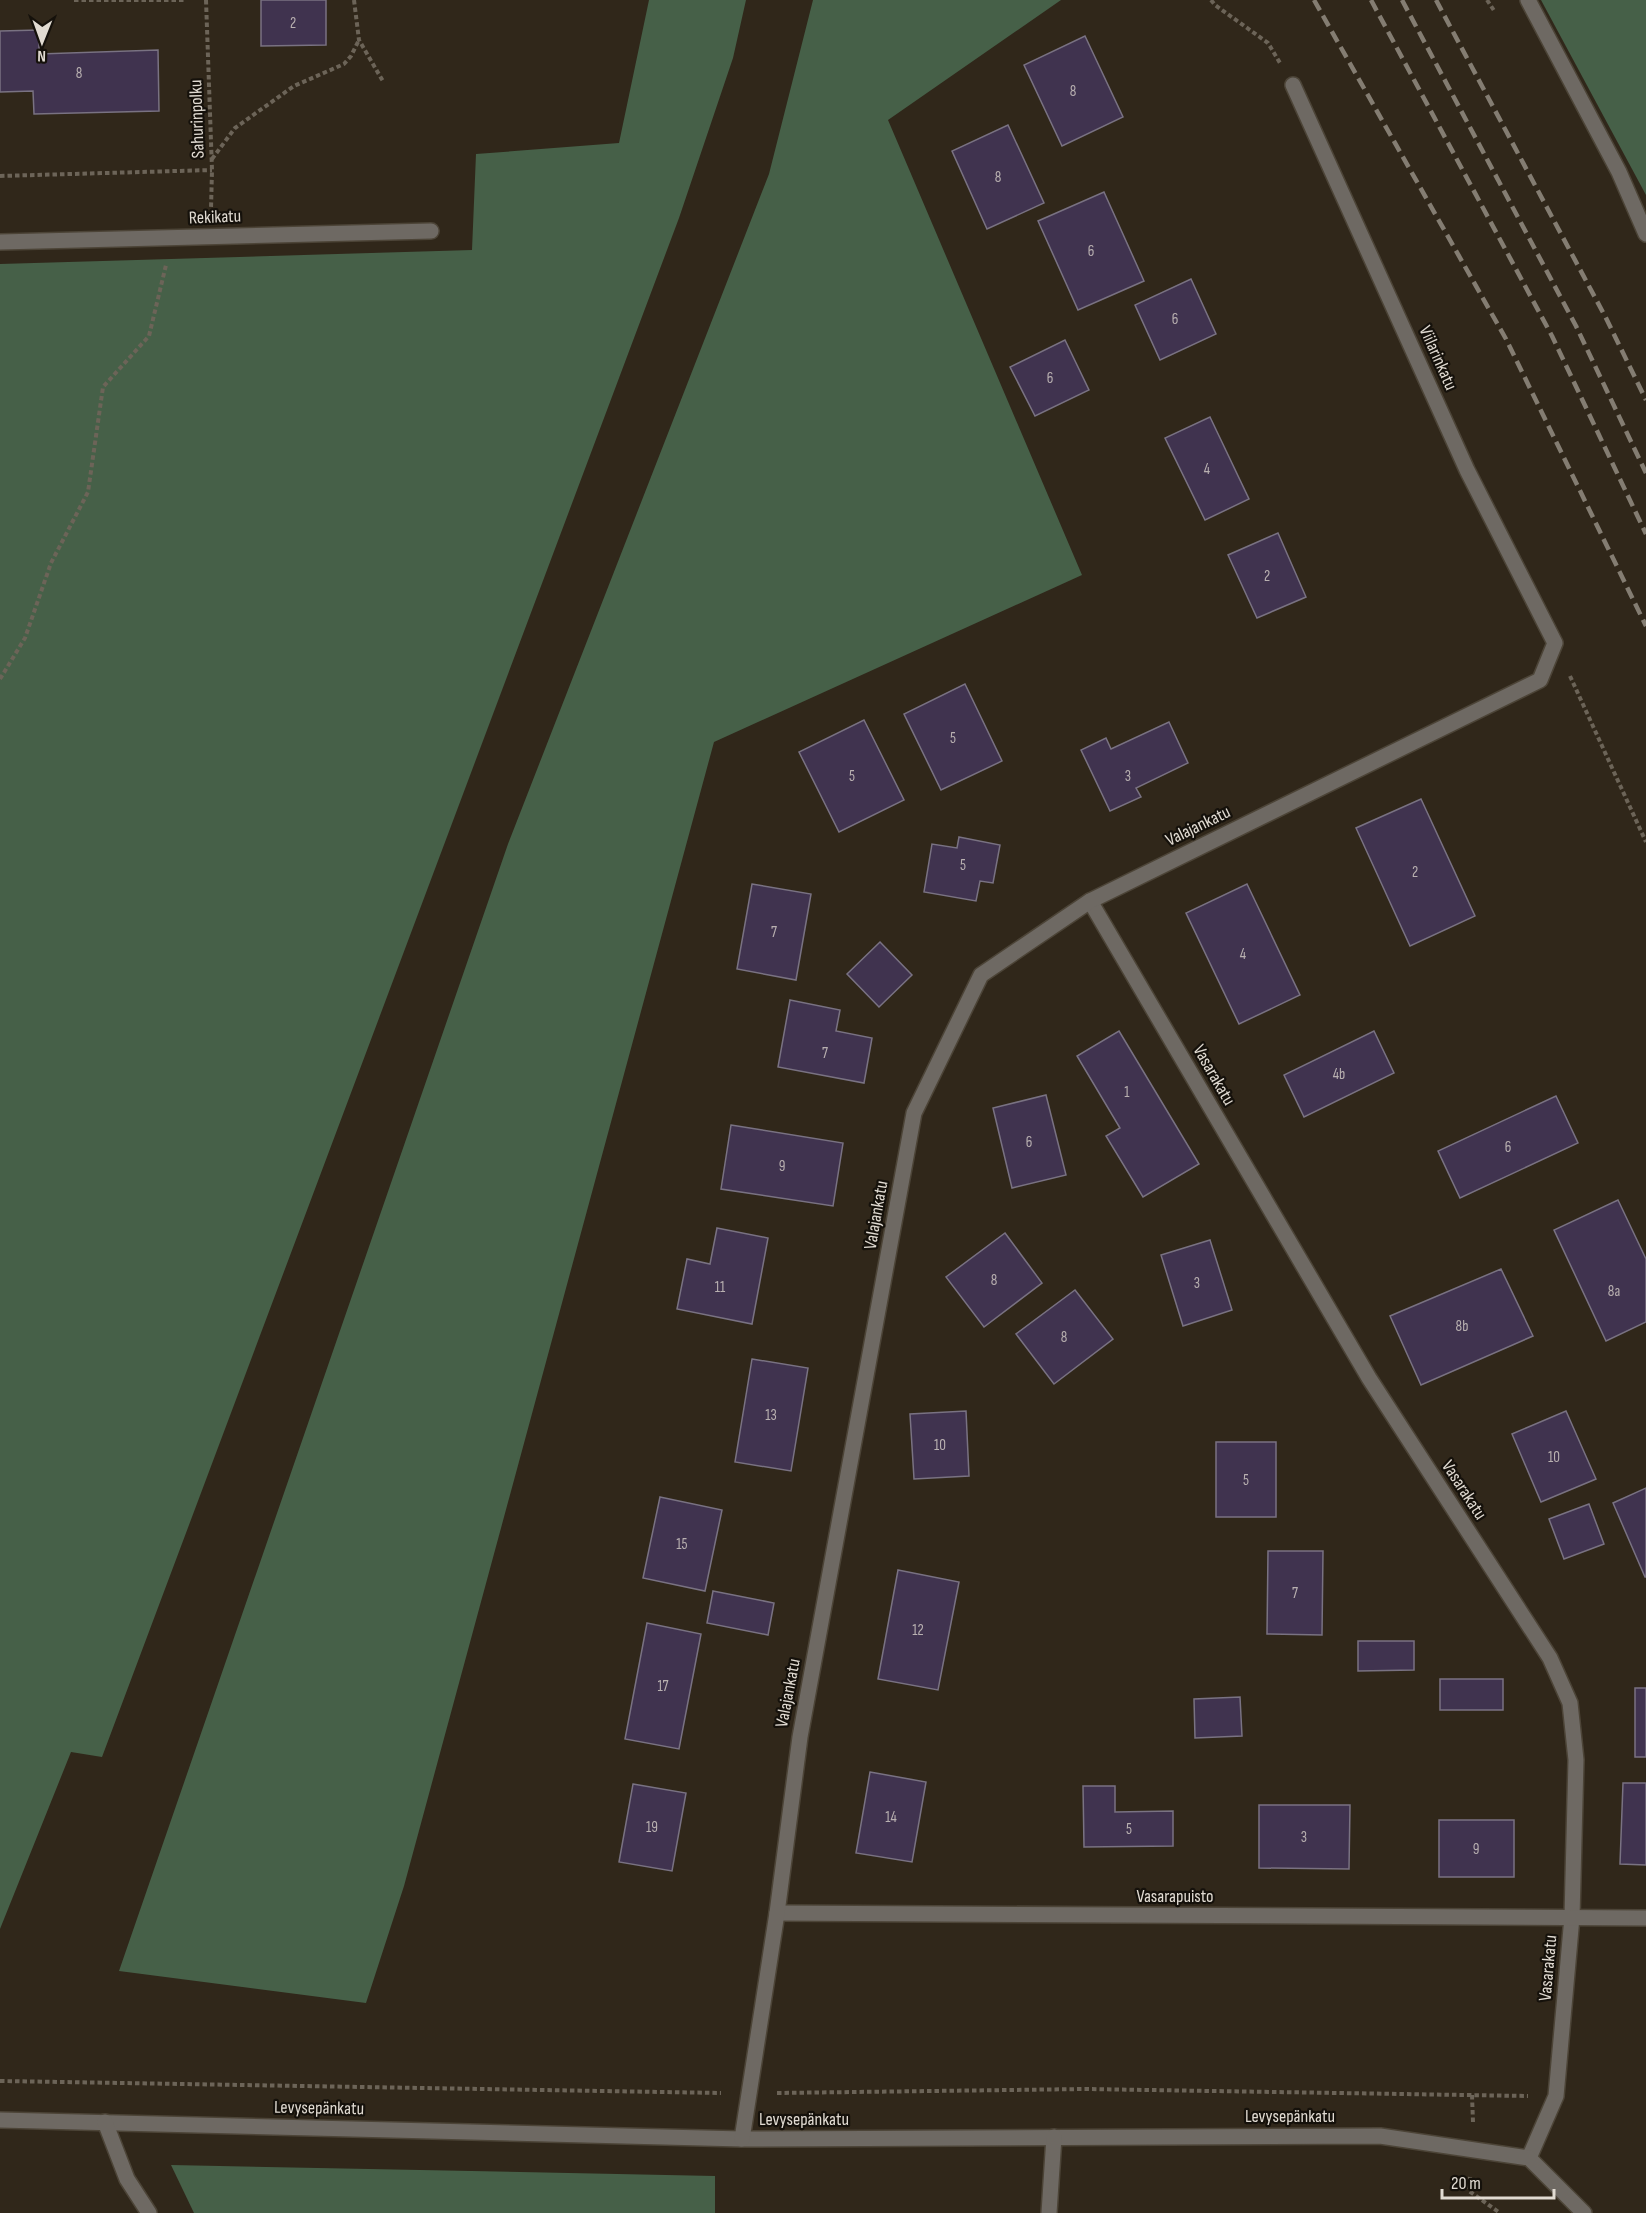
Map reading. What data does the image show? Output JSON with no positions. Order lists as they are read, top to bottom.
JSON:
{
  "streets": {
    "street": [
      "Rekikatu",
      "Viilarinkatu",
      "Valajankatu",
      "Vasarakatu",
      "Vasarapuisto",
      "Levysepänkatu"
    ],
    "path": ["Sahurinpolku"]
  },
  "crossings": [
    ["Sahurinpolku", "Rekikatu"],
    ["Viilarinkatu", "Valajankatu"],
    ["Valajankatu", "Vasarakatu"],
    ["Valajankatu", "Vasarapuisto"],
    ["Valajankatu", "Levysepänkatu"],
    ["Vasarakatu", "Vasarapuisto"],
    ["Vasarakatu", "Levysepänkatu"]
  ],
  "house_numbers": [
    "2",
    "8",
    "8",
    "8",
    "6",
    "6",
    "6",
    "4",
    "2",
    "5",
    "5",
    "3",
    "5",
    "2",
    "7",
    "4",
    "7",
    "4b",
    "1",
    "6",
    "6",
    "9",
    "8",
    "3",
    "11",
    "8a",
    "8b",
    "8",
    "13",
    "10",
    "10",
    "5",
    "15",
    "7",
    "12",
    "17",
    "14",
    "19",
    "5",
    "3",
    "9"
  ],
  "scale_bar": "20 m",
  "north": "bottom"
}
